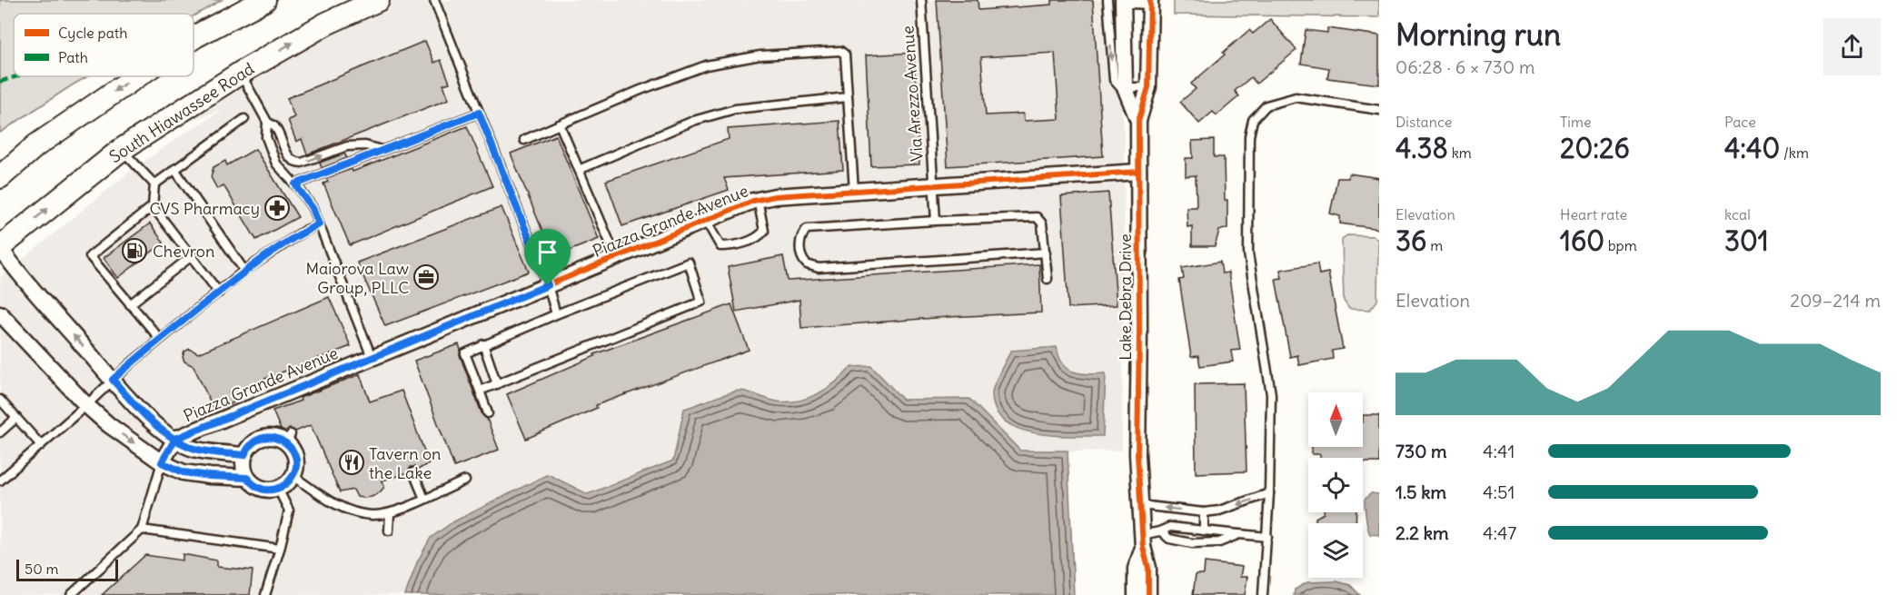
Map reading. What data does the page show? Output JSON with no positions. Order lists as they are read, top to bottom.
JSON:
{
  "streets": {
    "street": ["South Hiawassee Road", "Piazza Grande Avenue", "Lake Debra Drive"],
    "lane": ["Via Arezzo Avenue"]
  },
  "crossings": [
    ["Via Arezzo Avenue", "Piazza Grande Avenue"],
    ["Piazza Grande Avenue", "Lake Debra Drive"]
  ],
  "places": {
    "pharmacy": ["CVS Pharmacy"],
    "fuel station": ["Chevron"],
    "office": ["Maiorova Law Group, PLLC"],
    "restaurant": ["Tavern on the Lake"]
  },
  "legend": ["Cycle path", "Path"],
  "scale_bar": "50 m",
  "north": "top",
  "page": {
    "heading": ["Morning run", "06:28 · 6 × 730 m"],
    "stats": [
      ["Distance", "4.38 km"],
      ["Time", "20:26"],
      ["Pace", "4:40 /km"],
      ["Elevation", "36 m"],
      ["Heart rate", "160 bpm"],
      ["kcal", "301"]
    ],
    "chart": ["Elevation", "209–214 m"],
    "list": [
      {
        "name": "730 m",
        "note": "4:41"
      },
      {
        "name": "1.5 km",
        "note": "4:51"
      },
      {
        "name": "2.2 km",
        "note": "4:47"
      }
    ],
    "scale": "50 m"
  }
}
